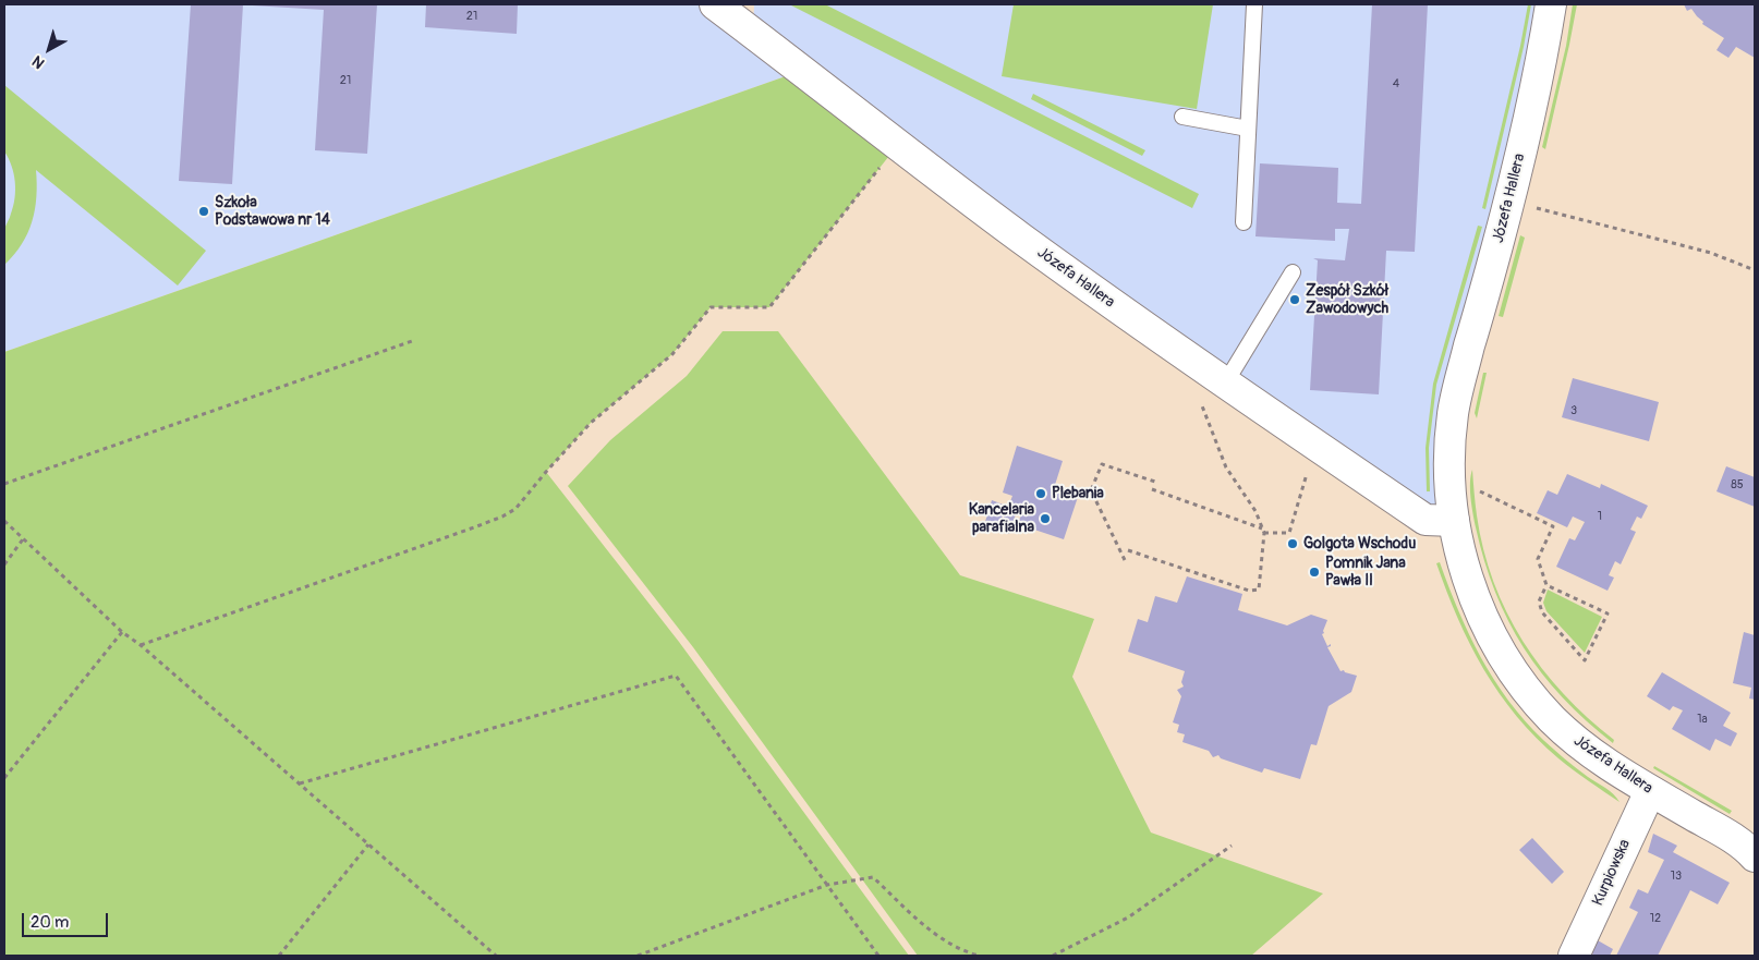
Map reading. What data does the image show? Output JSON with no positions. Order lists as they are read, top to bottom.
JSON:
{
  "streets": {
    "street": ["Józefa Hallera", "Kurpiowska"]
  },
  "crossings": [
    ["Józefa Hallera", "Kurpiowska"]
  ],
  "places": [
    "Szkoła Podstawowa nr 14",
    "Zespół Szkół Zawodowych",
    "Plebania",
    "Kancelaria parafialna",
    "Golgota Wschodu",
    "Pomnik Jana Pawła II"
  ],
  "house_numbers": [
    "21",
    "21",
    "4",
    "3",
    "85",
    "1",
    "1a",
    "13",
    "12"
  ],
  "scale_bar": "20 m",
  "north": "bottom left"
}
